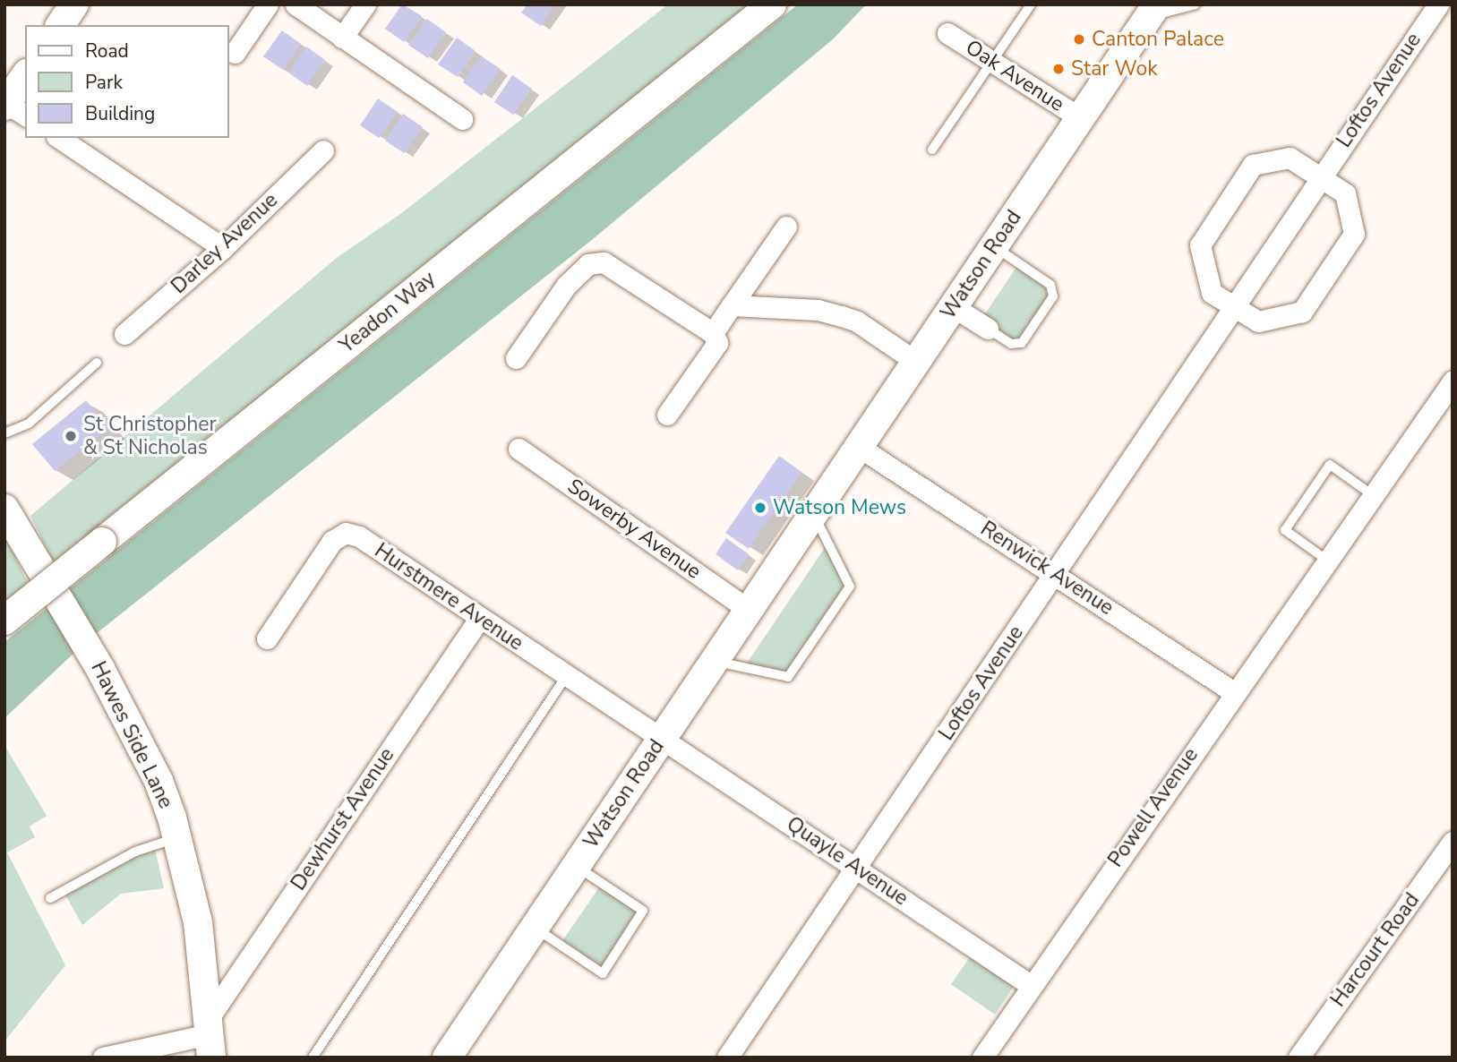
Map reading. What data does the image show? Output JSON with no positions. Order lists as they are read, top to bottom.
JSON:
{
  "streets": {
    "street": [
      "Oak Avenue",
      "Loftos Avenue",
      "Darley Avenue",
      "Watson Road",
      "Yeadon Way",
      "Sowerby Avenue",
      "Renwick Avenue",
      "Hurstmere Avenue",
      "Hawes Side Lane",
      "Powell Avenue",
      "Dewhurst Avenue",
      "Quayle Avenue",
      "Harcourt Road"
    ]
  },
  "crossings": [
    ["Oak Avenue", "Watson Road"],
    ["Loftos Avenue", "Renwick Avenue"],
    ["Loftos Avenue", "Quayle Avenue"],
    ["Watson Road", "Sowerby Avenue"],
    ["Watson Road", "Renwick Avenue"],
    ["Watson Road", "Hurstmere Avenue"],
    ["Watson Road", "Quayle Avenue"],
    ["Renwick Avenue", "Powell Avenue"],
    ["Hurstmere Avenue", "Dewhurst Avenue"],
    ["Hurstmere Avenue", "Quayle Avenue"],
    ["Hawes Side Lane", "Dewhurst Avenue"],
    ["Powell Avenue", "Quayle Avenue"]
  ],
  "places": [
    "Canton Palace",
    "Star Wok",
    "St Christopher & St Nicholas",
    "Watson Mews"
  ],
  "legend": ["Road", "Park", "Building"]
}
